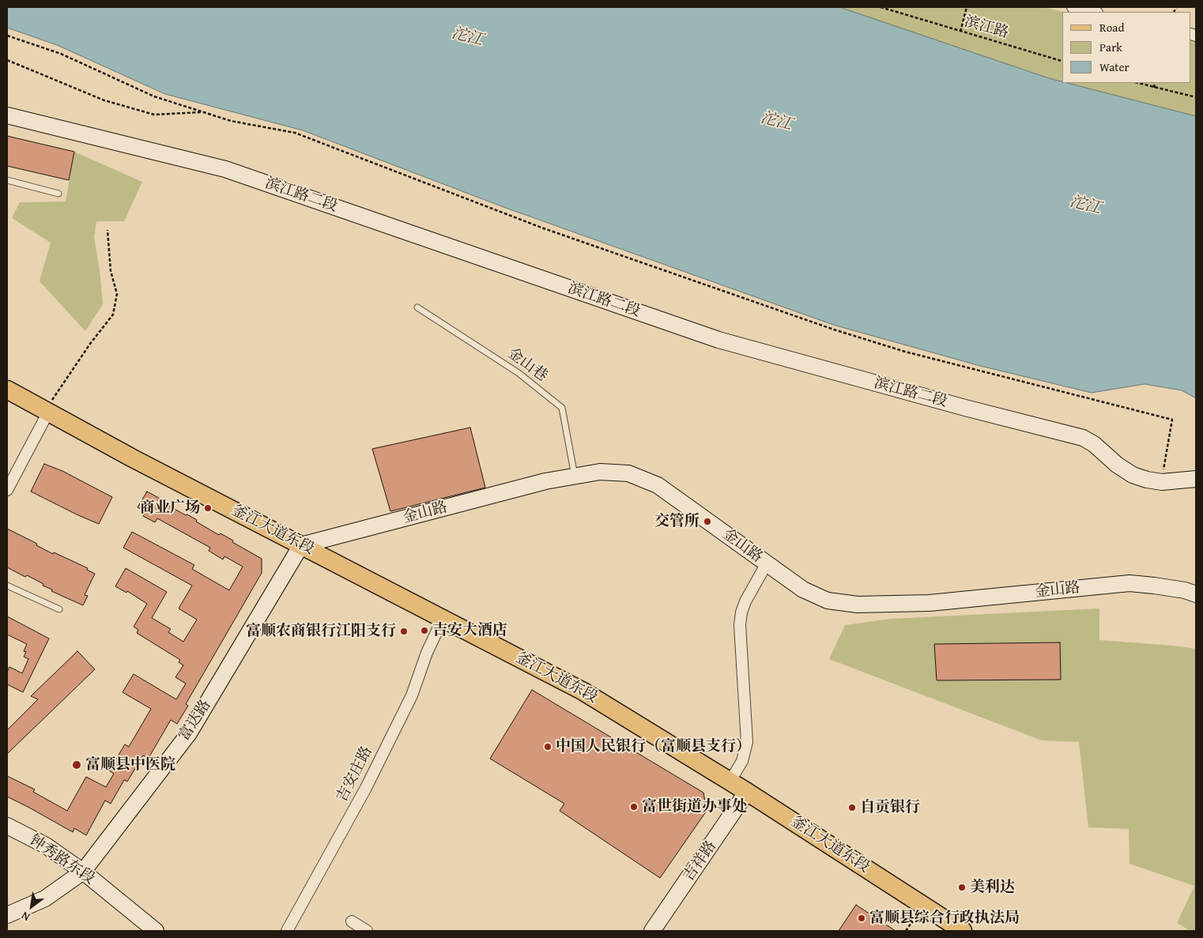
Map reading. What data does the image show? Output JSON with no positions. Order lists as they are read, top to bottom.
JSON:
{
  "streets": {
    "main road": ["釜江大道东段"],
    "street": [
      "滨江路二段",
      "金山路",
      "富达路",
      "吉安庄路",
      "钟秀路东段",
      "吉祥路"
    ],
    "lane": ["金山巷"],
    "path": ["滨江路"]
  },
  "crossings": [
    ["金山巷", "金山路"],
    ["金山路", "釜江大道东段"],
    ["金山路", "富达路"],
    ["釜江大道东段", "富达路"],
    ["釜江大道东段", "吉安庄路"],
    ["釜江大道东段", "吉祥路"],
    ["富达路", "钟秀路东段"]
  ],
  "water": ["沱江"],
  "places": [
    "商业广场",
    "交管所",
    "吉安大酒店",
    "富顺农商银行江阳支行",
    "中国人民银行（富顺县支行）",
    "富顺县中医院",
    "富世街道办事处",
    "自贡银行",
    "美利达",
    "富顺县综合行政执法局"
  ],
  "legend": ["Road", "Park", "Water"],
  "north": "bottom left"
}
